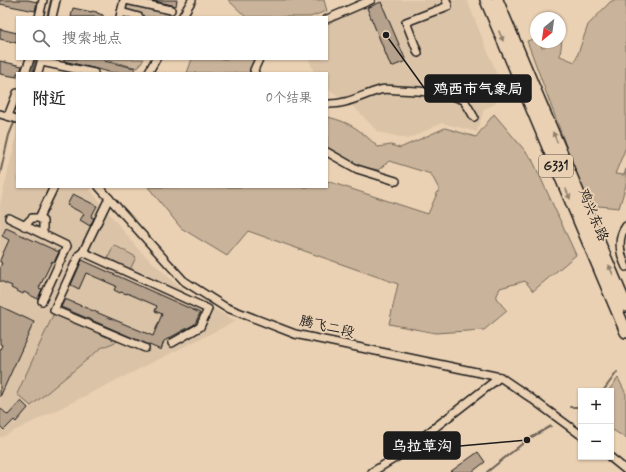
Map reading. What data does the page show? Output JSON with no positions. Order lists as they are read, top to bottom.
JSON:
{
  "streets": {
    "highway": ["G331", "鸡兴东路"],
    "street": ["腾飞二段"]
  },
  "places": ["鸡西市气象局", "乌拉草沟"],
  "north": "bottom left",
  "page": {
    "search": "搜索地点",
    "heading": ["附近", "0个结果"],
    "map_buttons": ["+", "−"]
  }
}
